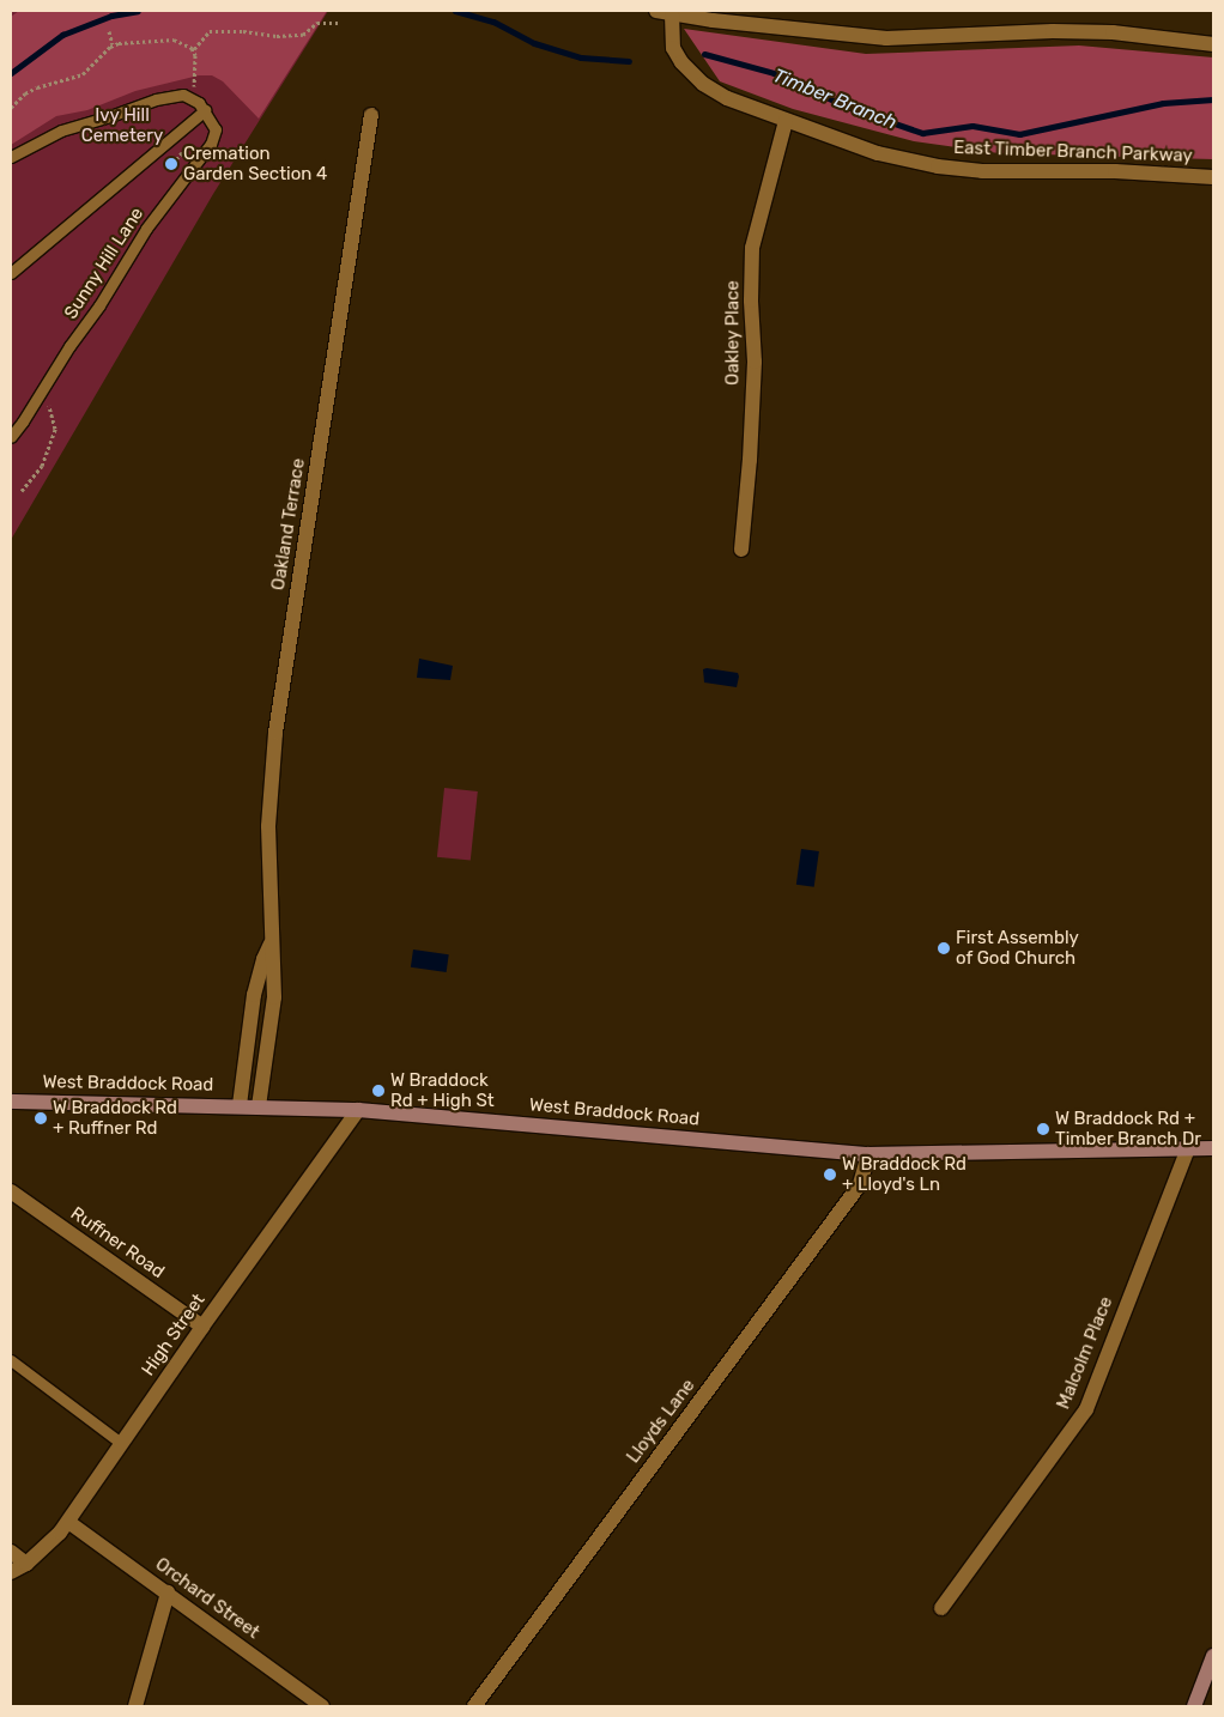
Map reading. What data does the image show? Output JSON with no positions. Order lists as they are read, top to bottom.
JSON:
{
  "streets": {
    "main road": ["West Braddock Road"],
    "street": [
      "East Timber Branch Parkway",
      "Oakley Place",
      "Oakland Terrace",
      "Ruffner Road",
      "High Street",
      "Malcolm Place",
      "Lloyds Lane",
      "Orchard Street"
    ],
    "lane": ["Sunny Hill Lane"]
  },
  "crossings": [
    ["East Timber Branch Parkway", "Oakley Place"],
    ["Oakland Terrace", "West Braddock Road"],
    ["West Braddock Road", "High Street"],
    ["West Braddock Road", "Malcolm Place"],
    ["West Braddock Road", "Lloyds Lane"],
    ["Ruffner Road", "High Street"],
    ["High Street", "Orchard Street"]
  ],
  "water": ["Timber Branch"],
  "parks": ["Ivy Hill Cemetery"],
  "places": [
    "Cremation Garden Section 4",
    "First Assembly of God Church",
    "W Braddock Rd + High St",
    "W Braddock Rd + Ruffner Rd",
    "W Braddock Rd + Timber Branch Dr",
    "W Braddock Rd + Lloyd's Ln"
  ]
}
